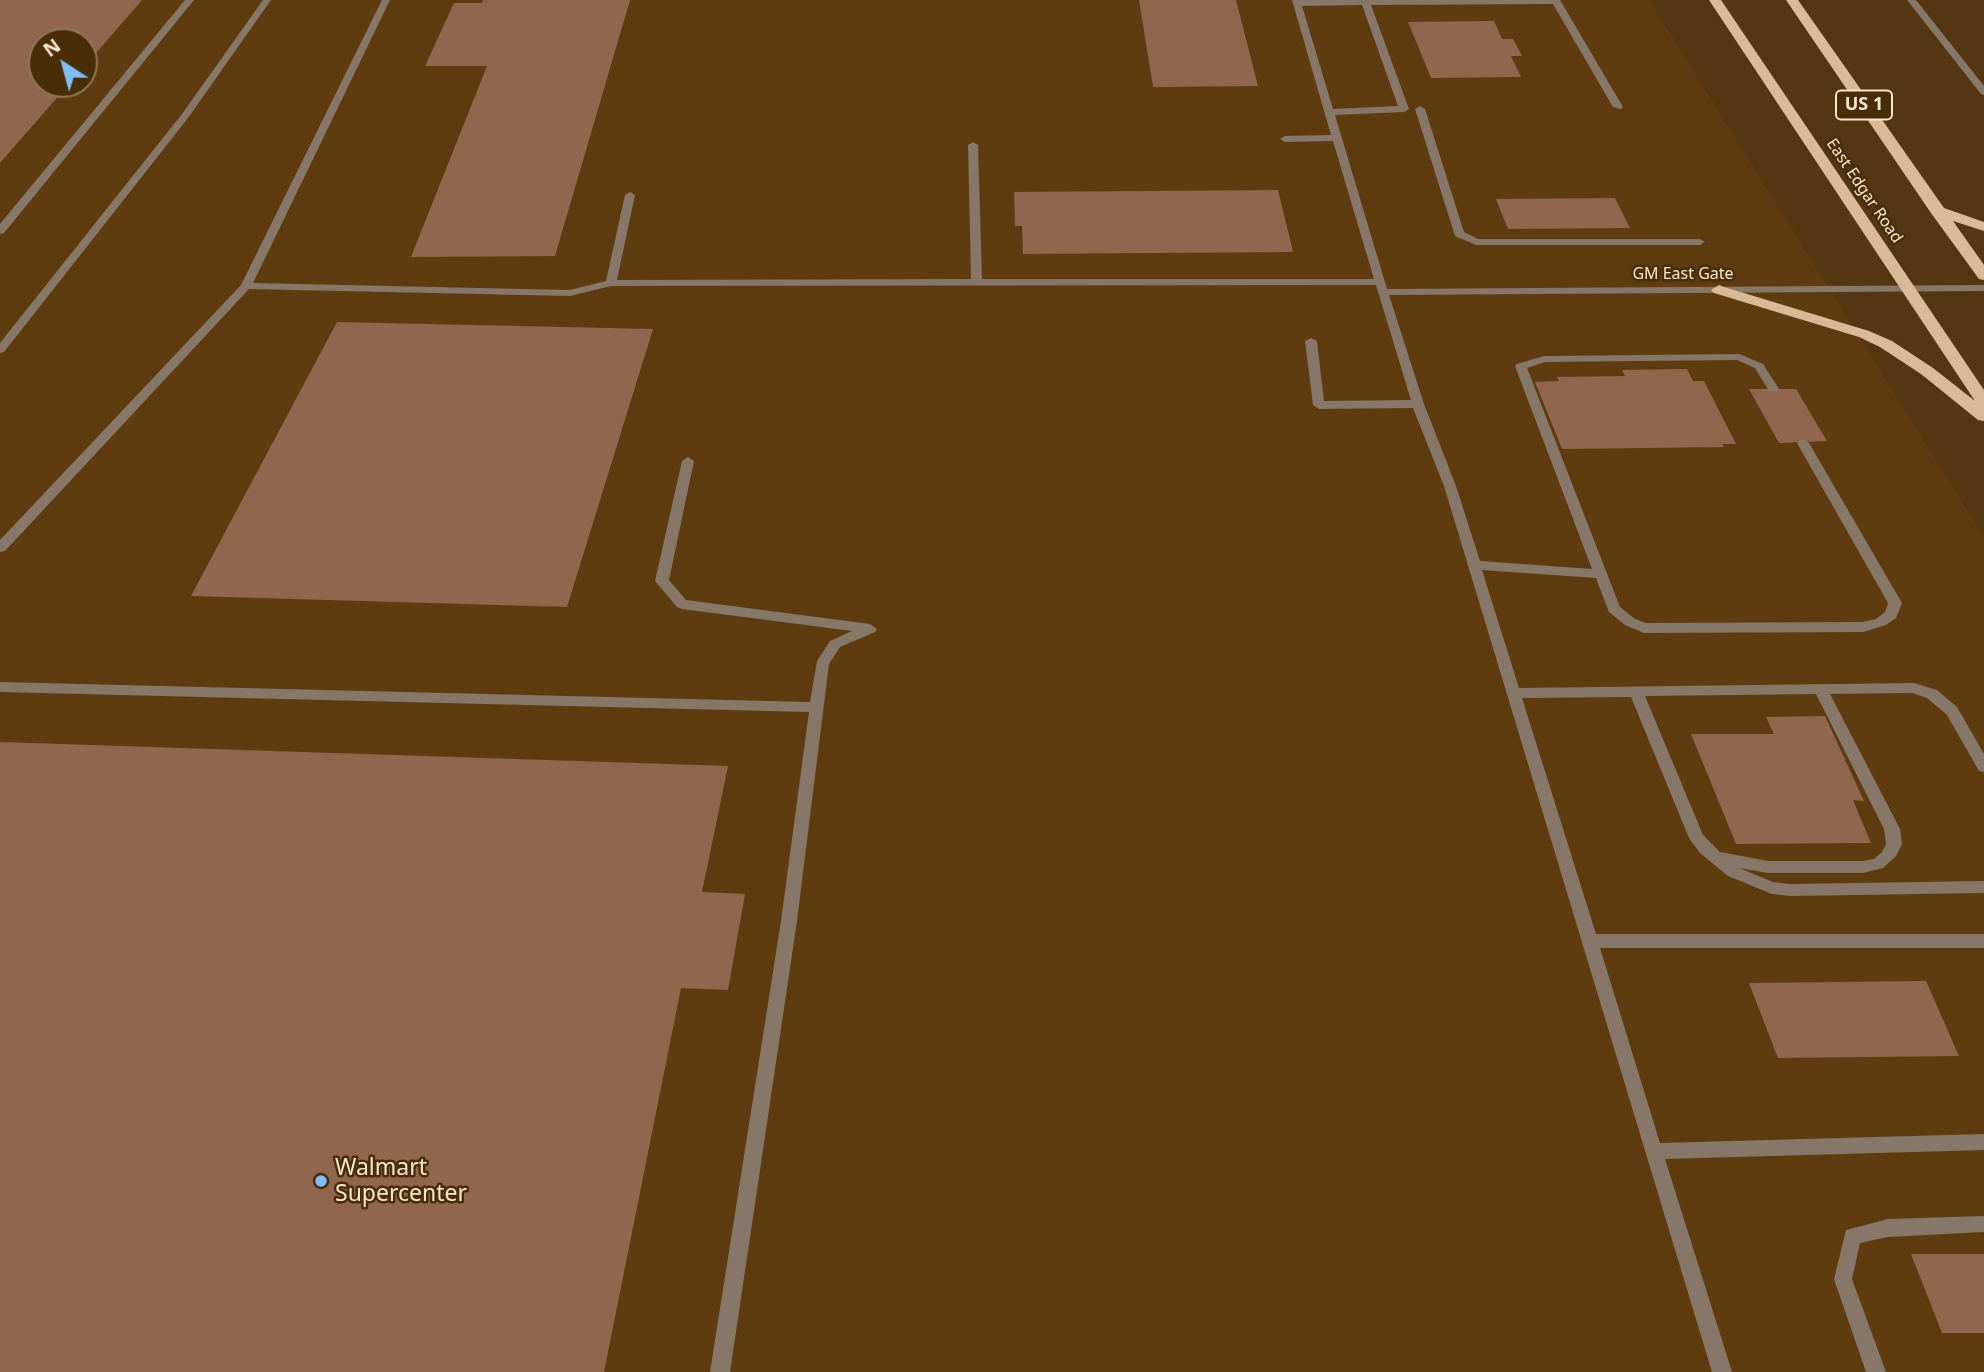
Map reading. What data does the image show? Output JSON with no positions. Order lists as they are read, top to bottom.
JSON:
{
  "streets": {
    "highway": ["US 1", "East Edgar Road"],
    "lane": ["GM East Gate"]
  },
  "crossings": [
    ["East Edgar Road", "GM East Gate"]
  ],
  "places": ["Walmart Supercenter"],
  "north": "top left"
}
